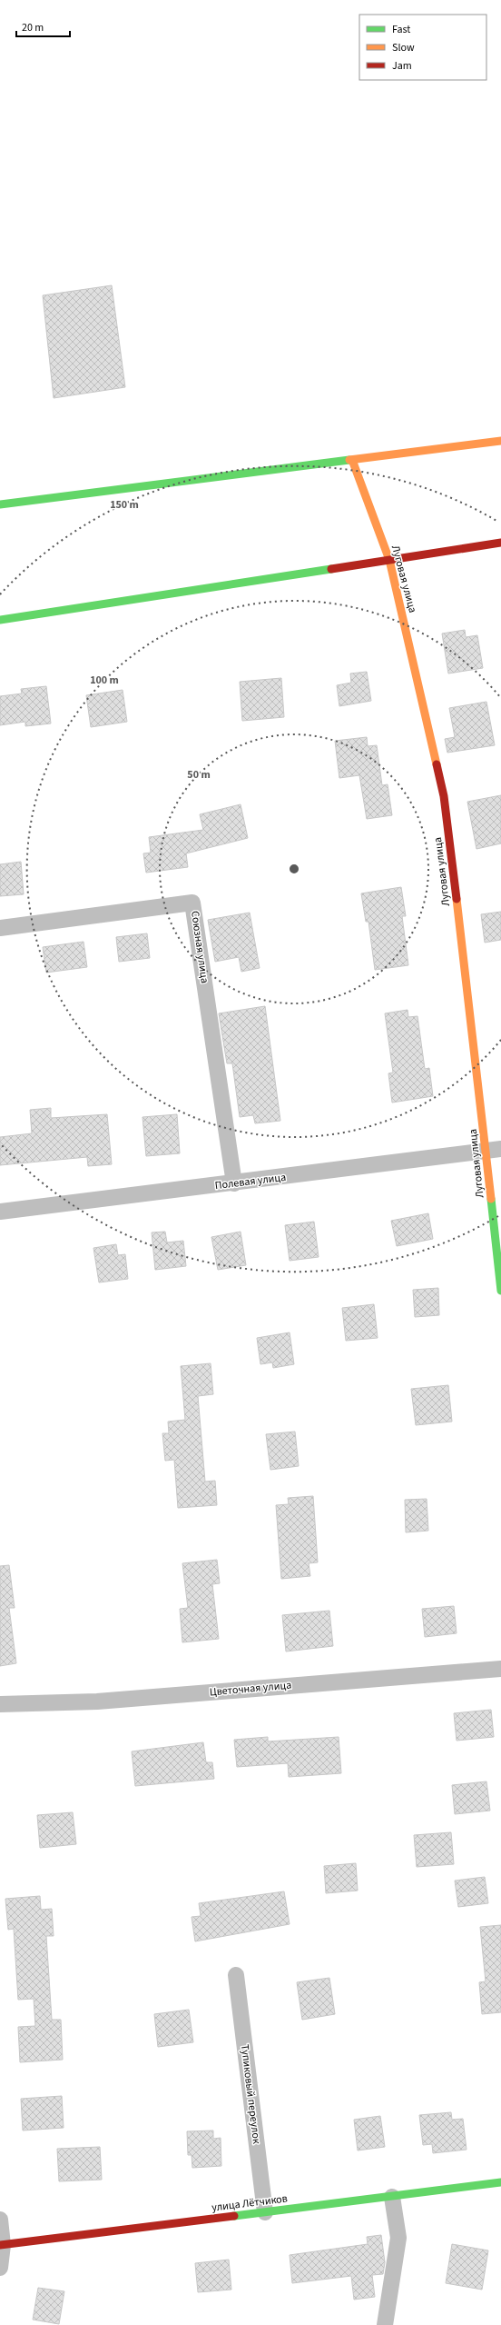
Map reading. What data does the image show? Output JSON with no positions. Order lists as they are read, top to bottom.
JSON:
{
  "streets": {
    "street": [
      "Луговая улица",
      "Союзная улица",
      "Полевая улица",
      "Цветочная улица",
      "Тупиковый переулок",
      "улица Лётчиков"
    ]
  },
  "crossings": [
    ["Луговая улица", "Полевая улица"],
    ["Союзная улица", "Полевая улица"],
    ["Тупиковый переулок", "улица Лётчиков"]
  ],
  "legend": ["Fast", "Slow", "Jam"],
  "scale_bar": "20 m",
  "rings": ["150 m", "100 m", "50 m"]
}
